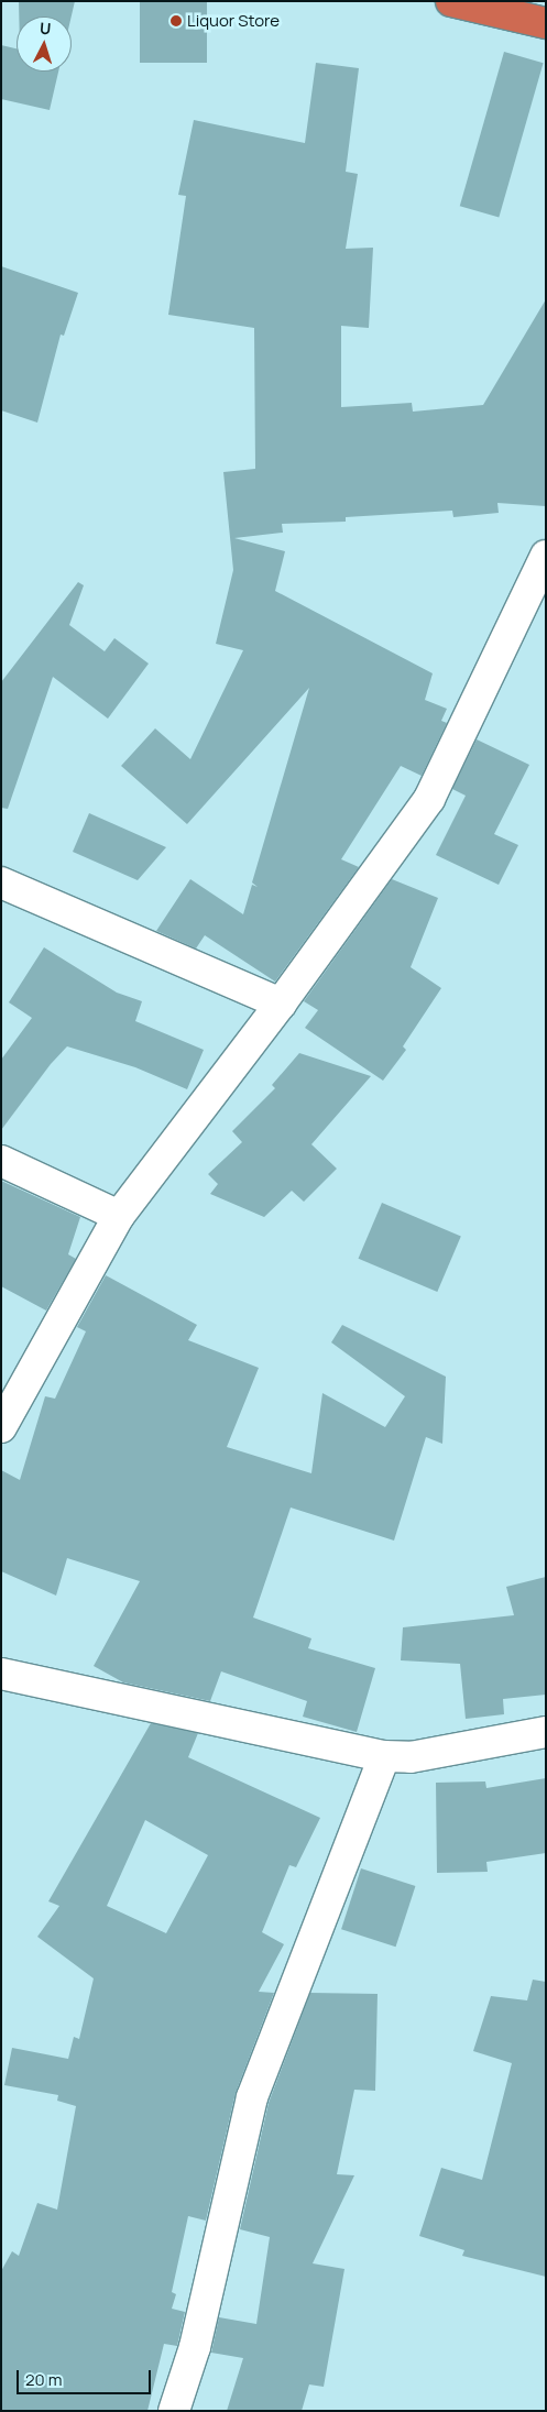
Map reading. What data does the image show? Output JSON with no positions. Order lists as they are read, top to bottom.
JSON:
{
  "places": ["Liquor Store"],
  "scale_bar": "20 m",
  "north": "top"
}
